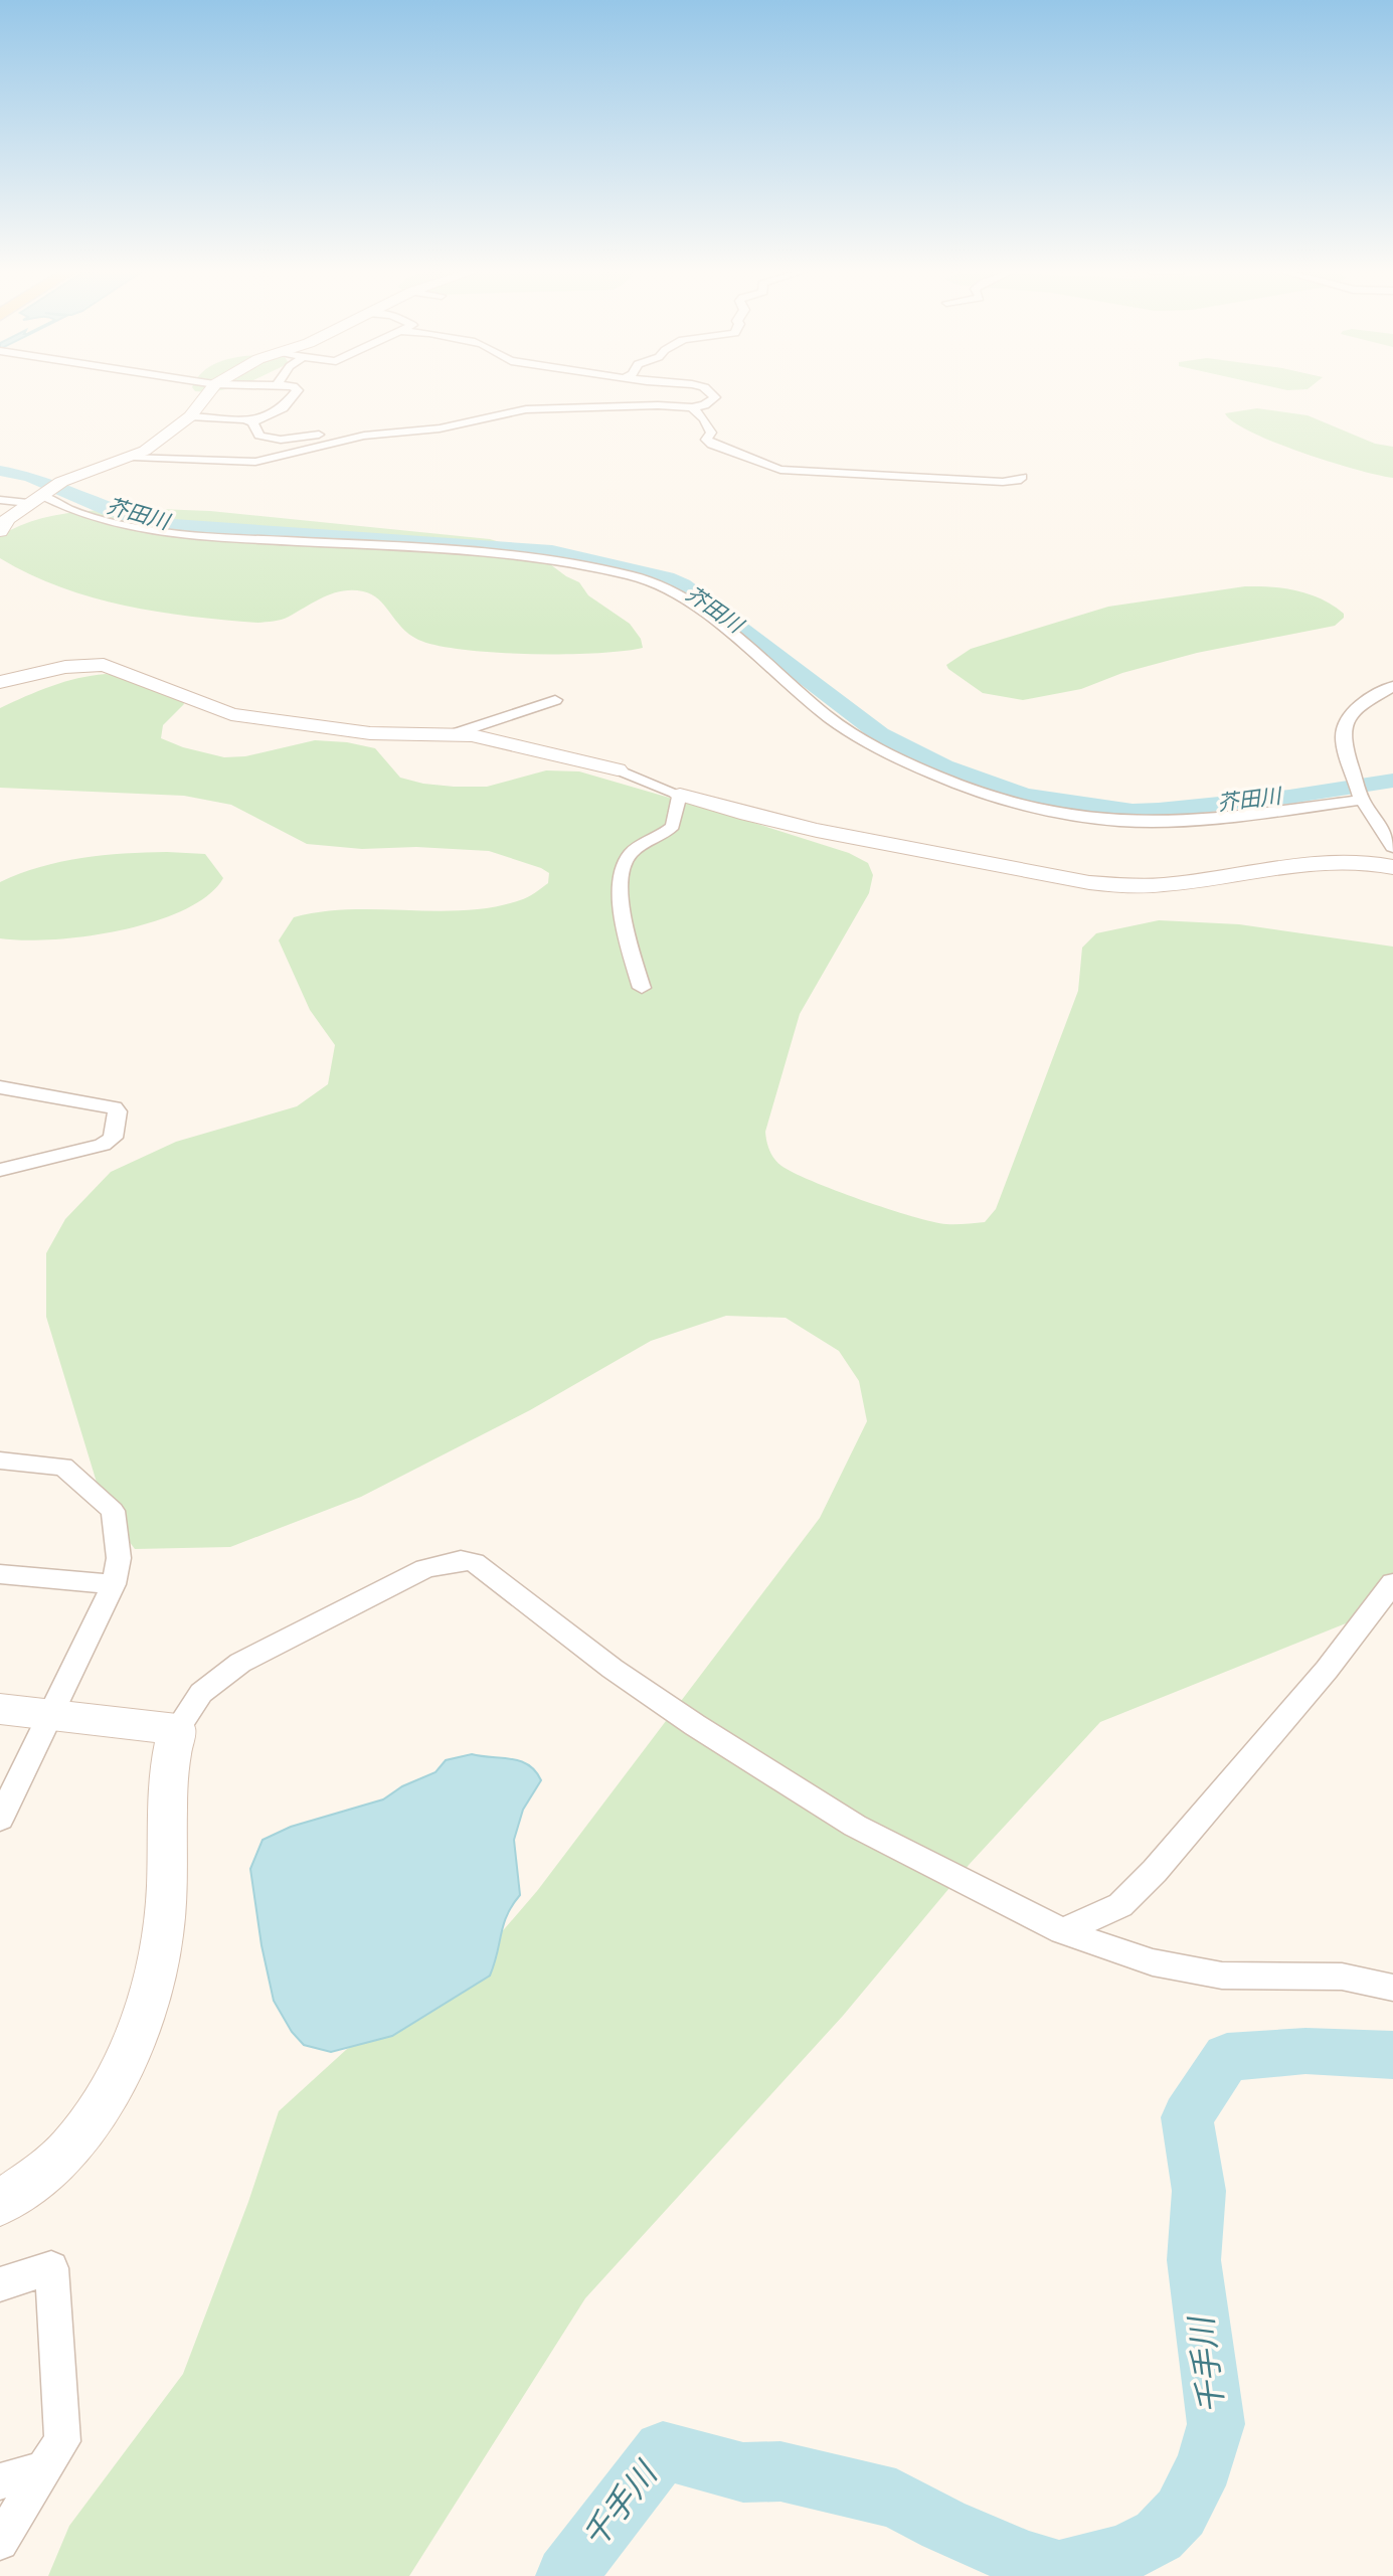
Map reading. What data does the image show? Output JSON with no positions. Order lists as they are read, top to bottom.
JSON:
{
  "water": ["芥田川", "千手川"]
}
